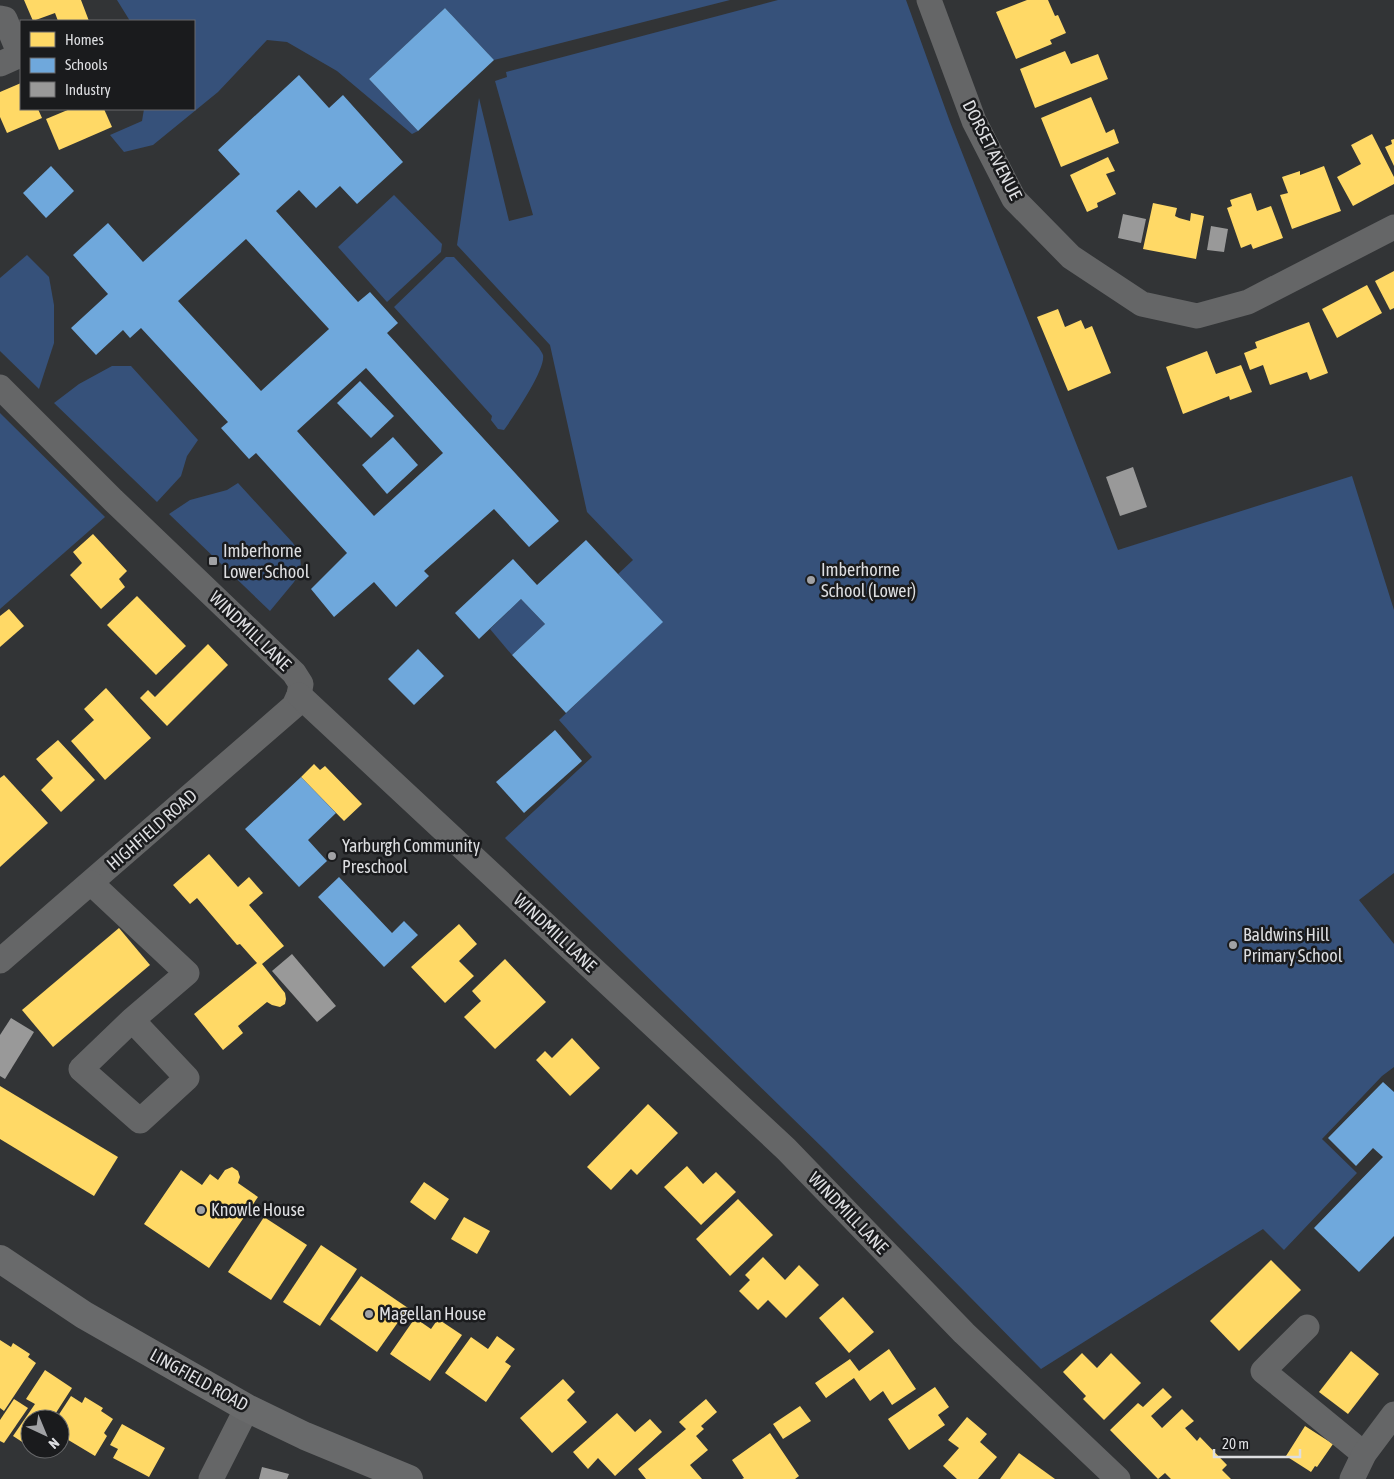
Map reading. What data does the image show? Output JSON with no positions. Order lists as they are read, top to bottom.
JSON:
{
  "streets": {
    "street": [
      "DORSET AVENUE",
      "WINDMILL LANE",
      "HIGHFIELD ROAD",
      "LINGFIELD ROAD"
    ]
  },
  "crossings": [
    ["WINDMILL LANE", "HIGHFIELD ROAD"]
  ],
  "places": {
    "transit": ["Imberhorne Lower School"],
    "other": [
      "Imberhorne School (Lower)",
      "Yarburgh Community Preschool",
      "Baldwins Hill Primary School",
      "Knowle House",
      "Magellan House"
    ]
  },
  "legend": ["Homes", "Schools", "Industry"],
  "scale_bar": "20 m",
  "north": "bottom right"
}
